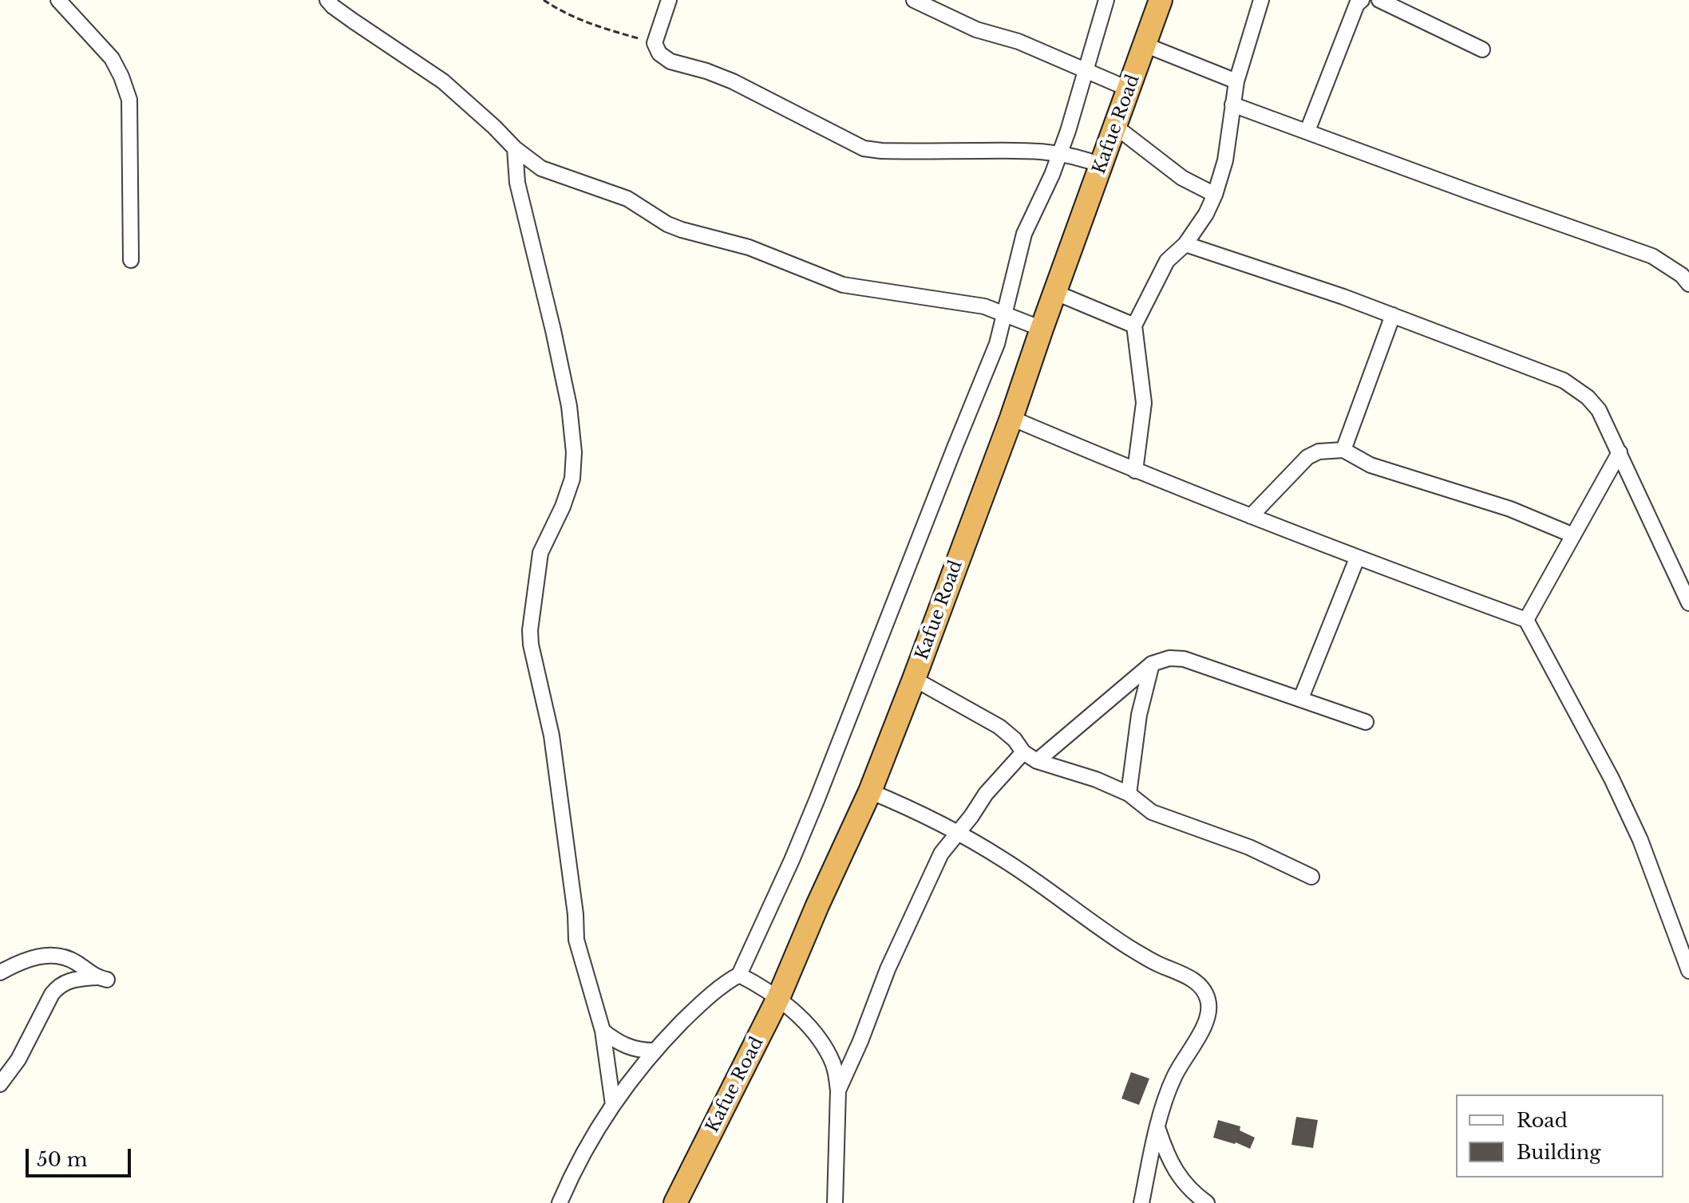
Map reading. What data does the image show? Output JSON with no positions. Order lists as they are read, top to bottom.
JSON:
{
  "streets": {
    "highway": ["Kafue Road"]
  },
  "legend": ["Road", "Building"],
  "scale_bar": "50 m"
}
